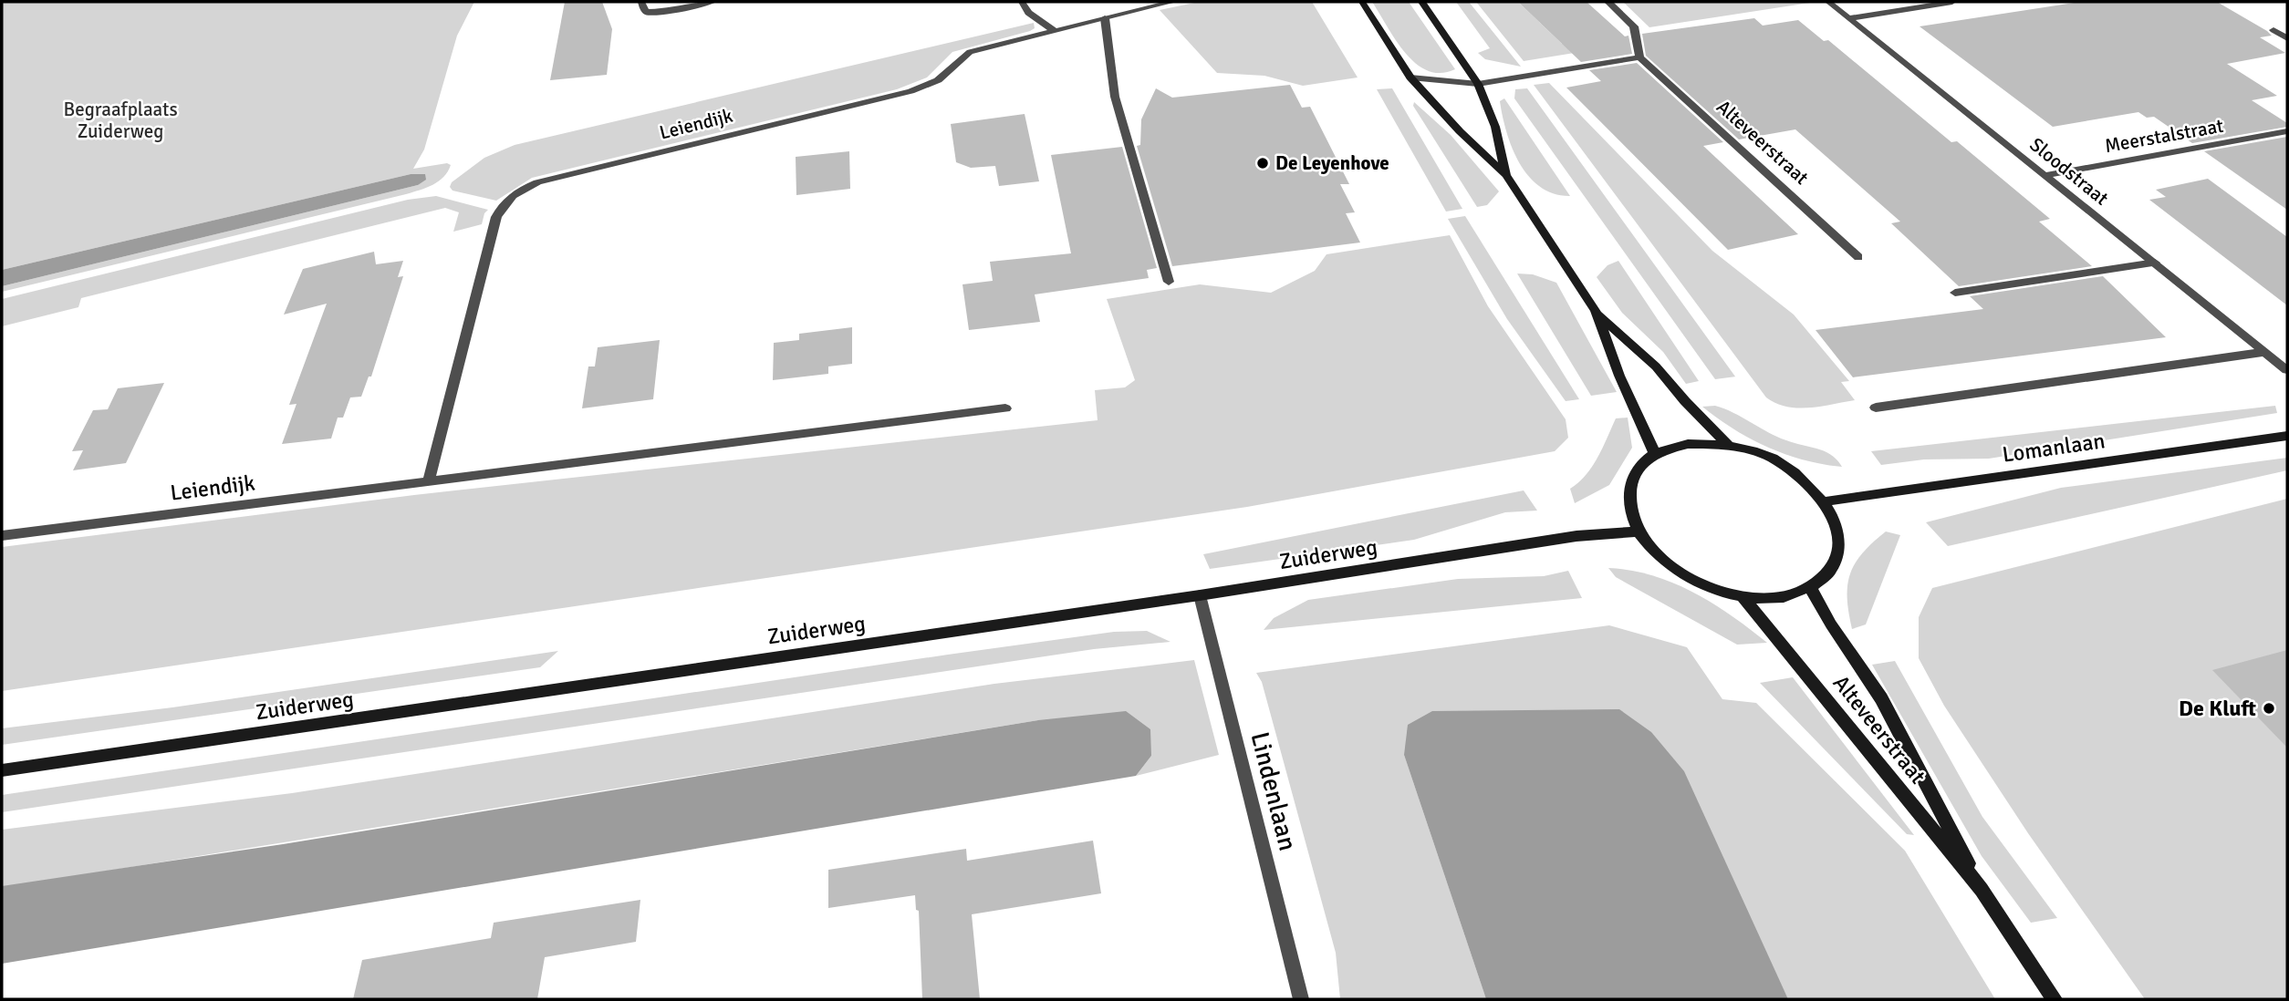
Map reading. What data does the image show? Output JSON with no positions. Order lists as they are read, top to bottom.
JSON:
{
  "streets": {
    "street": [
      "Leiendijk",
      "Meerstalstraat",
      "Alteveerstraat",
      "Sloodstraat",
      "Lomanlaan",
      "Zuiderweg",
      "Lindenlaan"
    ]
  },
  "crossings": [
    ["Meerstalstraat", "Sloodstraat"],
    ["Alteveerstraat", "Lomanlaan"],
    ["Alteveerstraat", "Zuiderweg"],
    ["Lomanlaan", "Zuiderweg"],
    ["Zuiderweg", "Lindenlaan"]
  ],
  "parks": ["Begraafplaats Zuiderweg"],
  "places": ["De Leyenhove", "De Kluft"]
}
